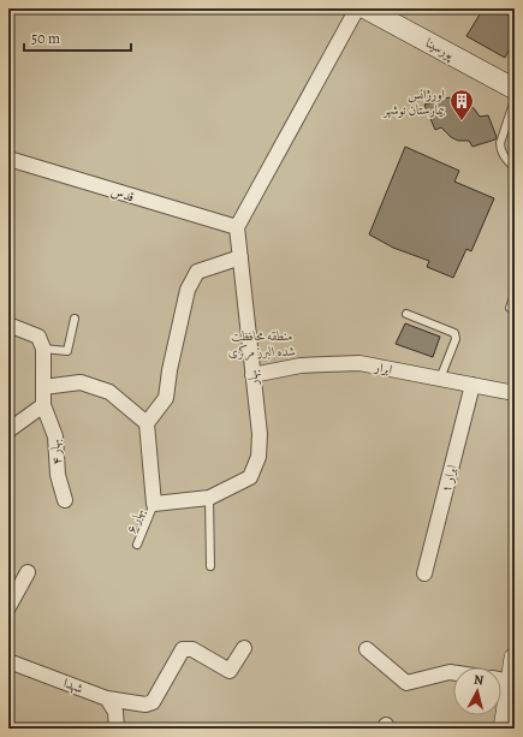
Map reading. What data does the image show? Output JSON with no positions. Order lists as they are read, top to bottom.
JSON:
{
  "streets": {
    "street": [
      "پورسینا",
      "قدس",
      "ابرار",
      "بهار",
      "بهار ۴",
      "ابرار ۱",
      "شهدا"
    ],
    "lane": ["بهار ۶"]
  },
  "crossings": [
    ["قدس", "بهار"],
    ["ابرار", "بهار"],
    ["ابرار", "ابرار ۱"],
    ["بهار", "بهار ۶"]
  ],
  "parks": ["منطقه محافظت شده البرز مرکزی"],
  "places": {
    "building": ["اورژانس بیمارستان نوشهر"]
  },
  "scale_bar": "50 m",
  "north": "top"
}
